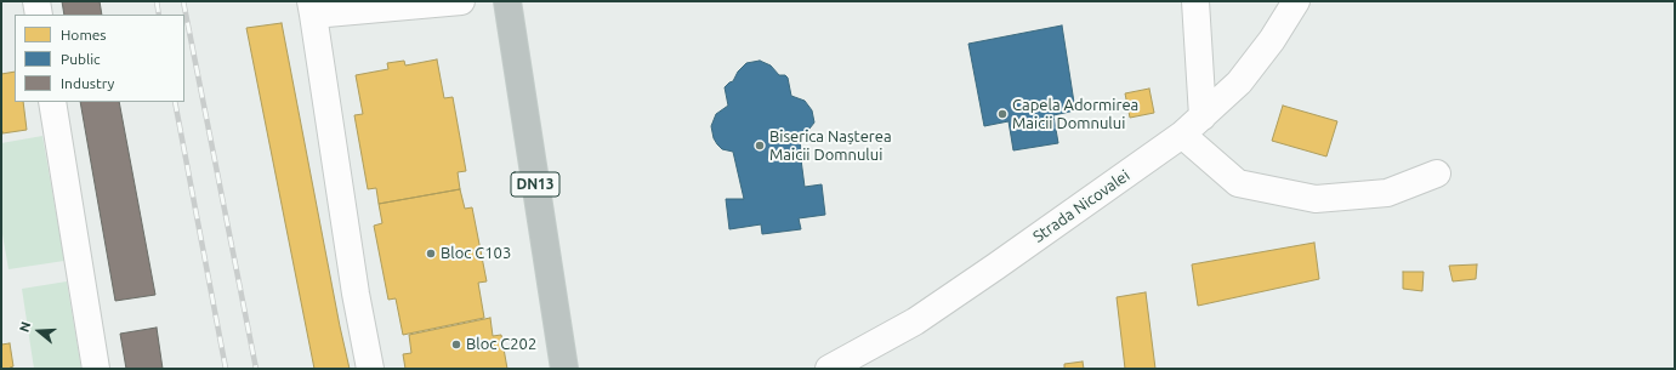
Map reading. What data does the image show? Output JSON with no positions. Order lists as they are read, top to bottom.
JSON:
{
  "streets": {
    "highway": ["DN13"],
    "street": ["Strada Nicovalei"]
  },
  "places": [
    "Capela Adormirea Maicii Domnului",
    "Biserica Nașterea Maicii Domnului",
    "Bloc C103",
    "Bloc C202"
  ],
  "legend": ["Homes", "Public", "Industry"],
  "north": "left"
}
